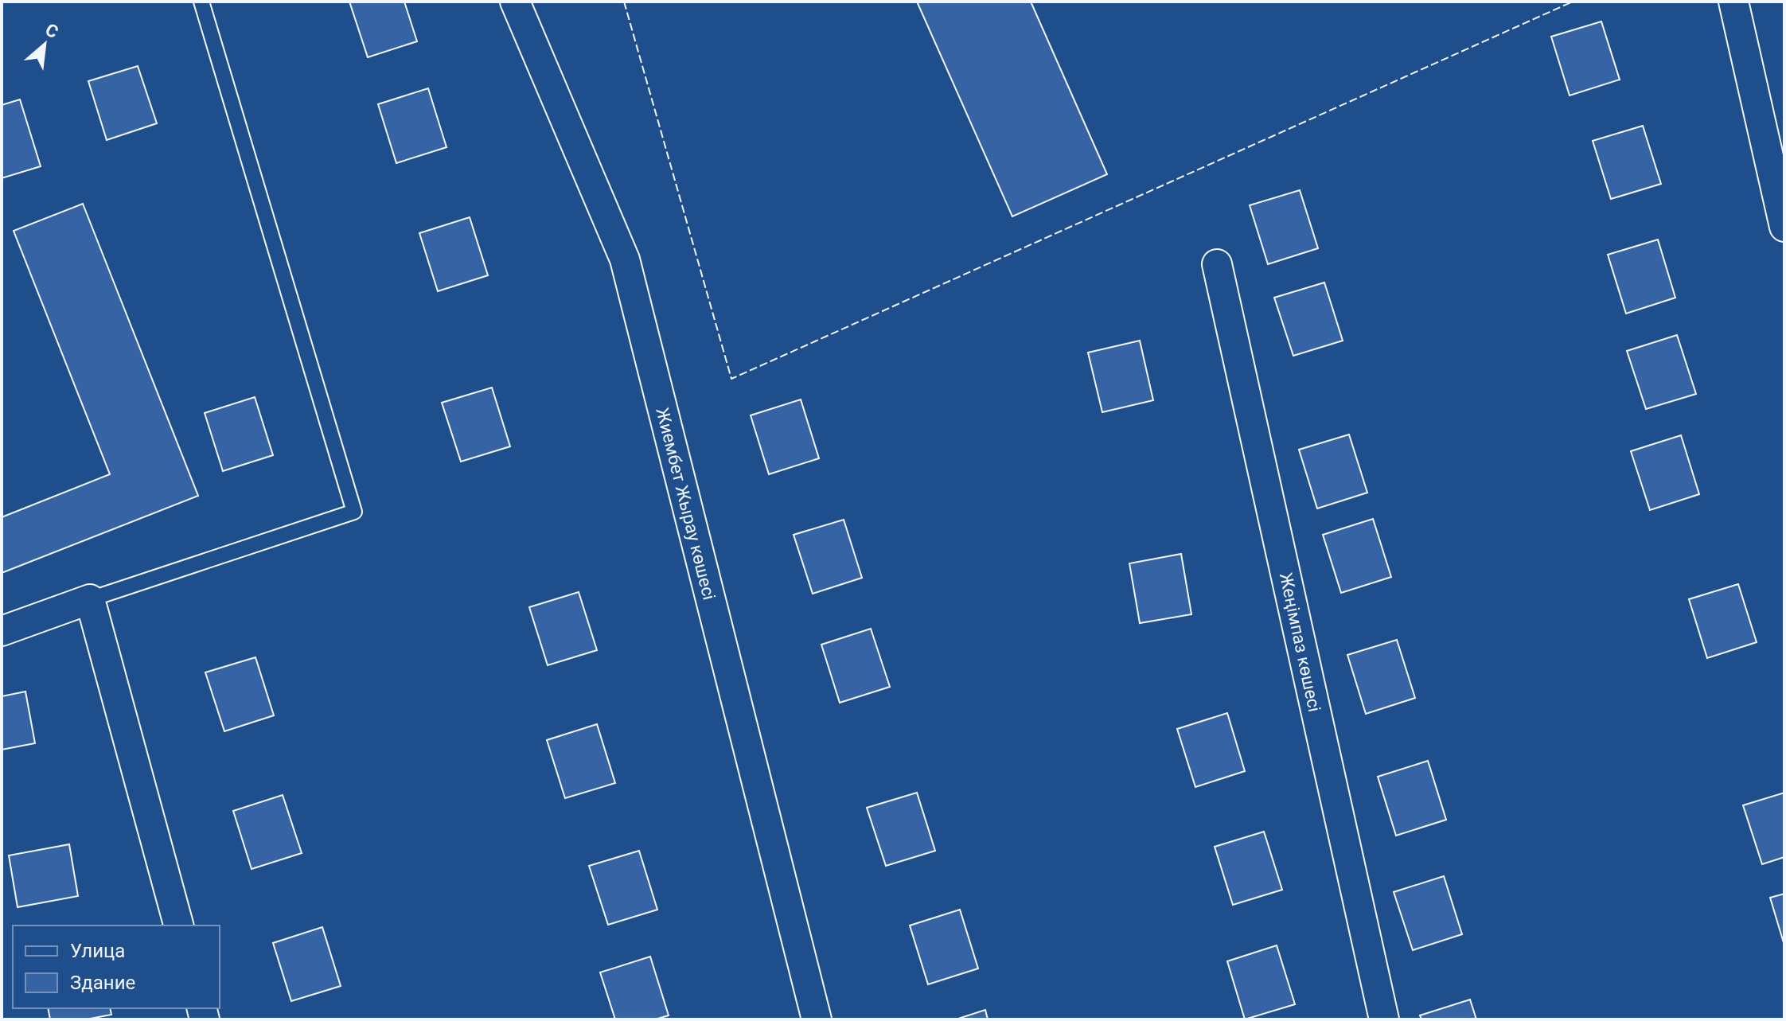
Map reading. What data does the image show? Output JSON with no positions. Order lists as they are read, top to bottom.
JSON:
{
  "streets": {
    "street": ["Жиембет Жырау көшесі", "Жеңімпаз көшесі"]
  },
  "legend": ["Улица", "Здание"],
  "north": "top right"
}
